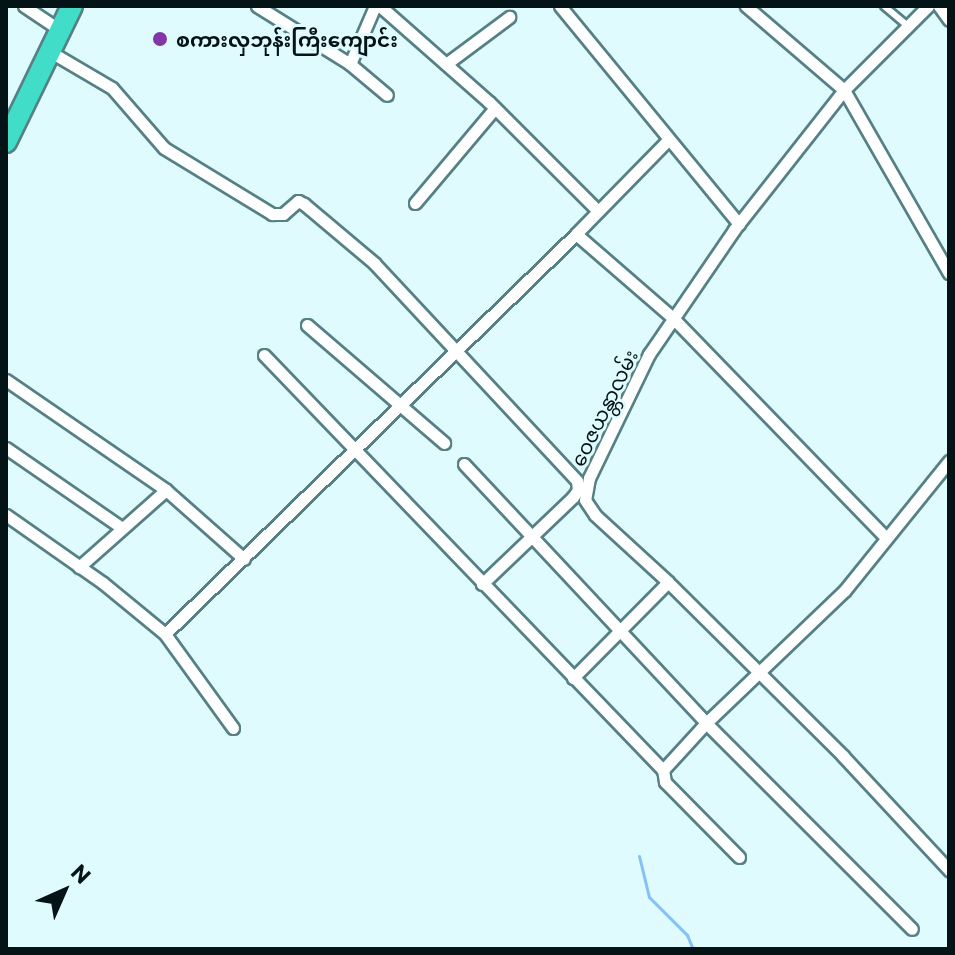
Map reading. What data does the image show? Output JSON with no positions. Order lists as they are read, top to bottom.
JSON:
{
  "streets": {
    "street": ["ဝေဇယန္တာလမ်း"]
  },
  "places": ["စကားလှဘုန်းကြီးကျောင်း"],
  "north": "top right"
}
